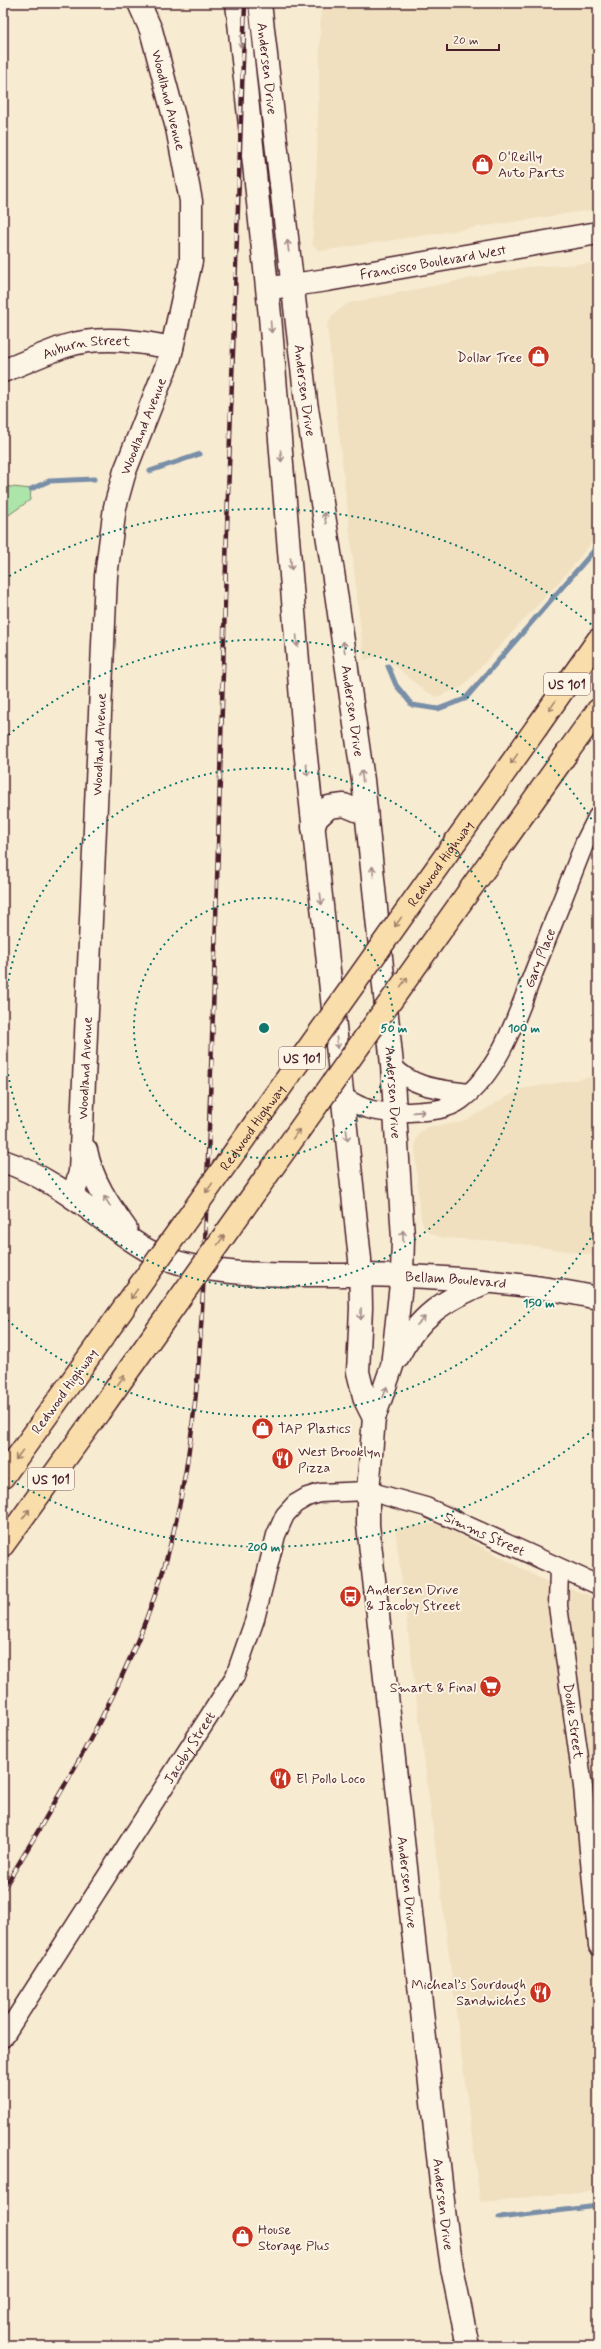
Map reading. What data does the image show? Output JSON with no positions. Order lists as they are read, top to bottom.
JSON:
{
  "streets": {
    "highway": ["US 101", "Redwood Highway"],
    "main road": [
      "Andersen Drive",
      "Woodland Avenue",
      "Francisco Boulevard West",
      "Auburn Street",
      "Bellam Boulevard"
    ],
    "street": [
      "Gary Place",
      "Simms Street",
      "Dodie Street",
      "Jacoby Street"
    ]
  },
  "crossings": [
    ["Andersen Drive", "Francisco Boulevard West"],
    ["Andersen Drive", "Gary Place"],
    ["Andersen Drive", "Bellam Boulevard"],
    ["Andersen Drive", "Simms Street"],
    ["Andersen Drive", "Jacoby Street"],
    ["Woodland Avenue", "Auburn Street"],
    ["Simms Street", "Dodie Street"],
    ["Simms Street", "Jacoby Street"]
  ],
  "places": {
    "shop": [
      "O'Reilly Auto Parts",
      "Dollar Tree",
      "TAP Plastics",
      "House Storage Plus"
    ],
    "restaurant": ["West Brooklyn Pizza", "El Pollo Loco", "Micheal’s Sourdough Sandwiches"],
    "bus stop": ["Andersen Drive & Jacoby Street"],
    "supermarket": ["Smart & Final"]
  },
  "scale_bar": "20 m",
  "rings": [
    "50 m",
    "100 m",
    "150 m",
    "200 m"
  ]
}
